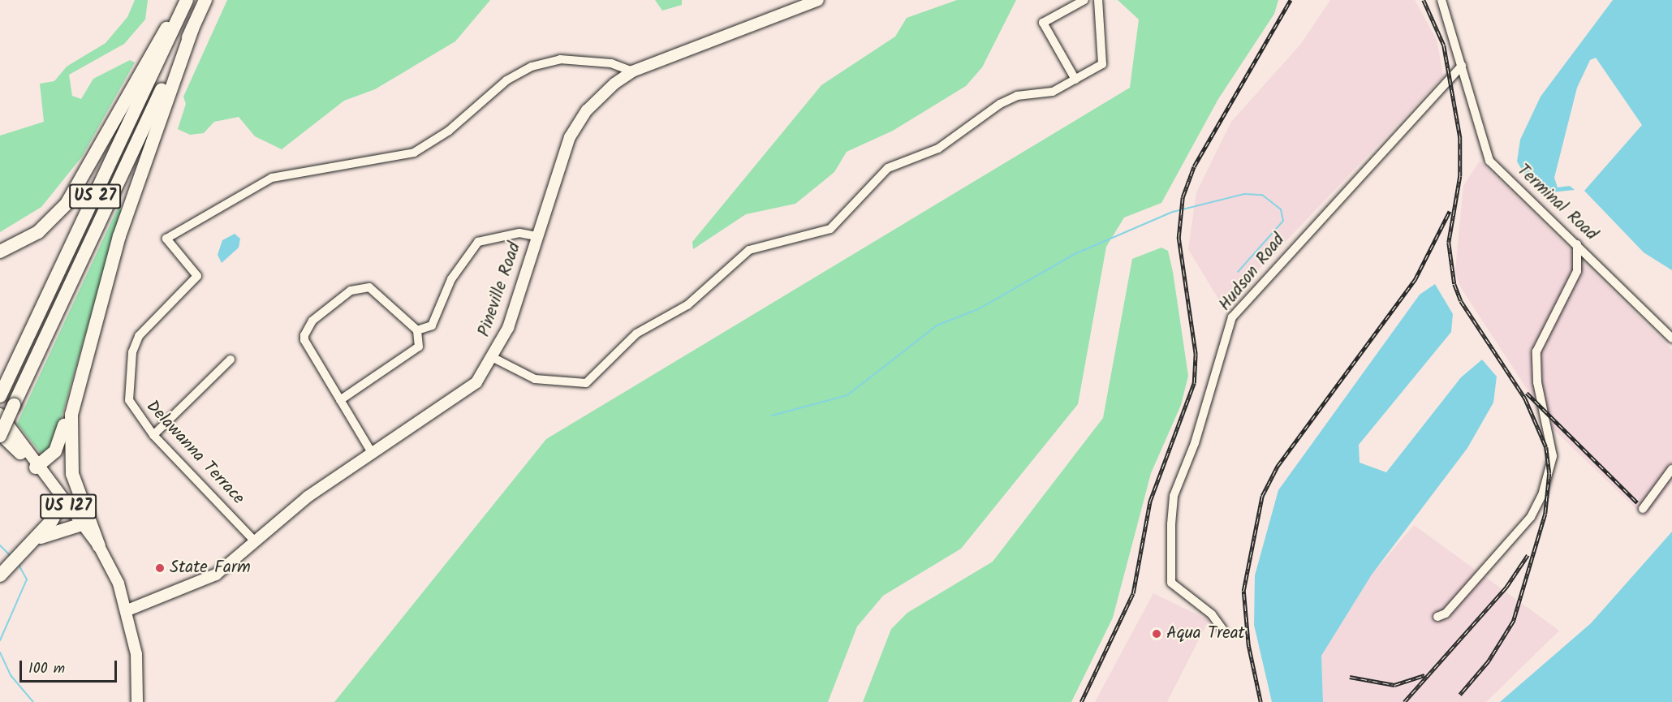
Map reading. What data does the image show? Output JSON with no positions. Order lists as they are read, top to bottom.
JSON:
{
  "streets": {
    "highway": ["US 27"],
    "main road": ["Pineville Road", "US 127"],
    "street": ["Terminal Road", "Hudson Road", "Delawanna Terrace"]
  },
  "crossings": [
    ["Terminal Road", "Hudson Road"],
    ["Pineville Road", "Delawanna Terrace"],
    ["Pineville Road", "US 127"]
  ],
  "places": ["State Farm", "Aqua Treat"],
  "scale_bar": "100 m"
}
